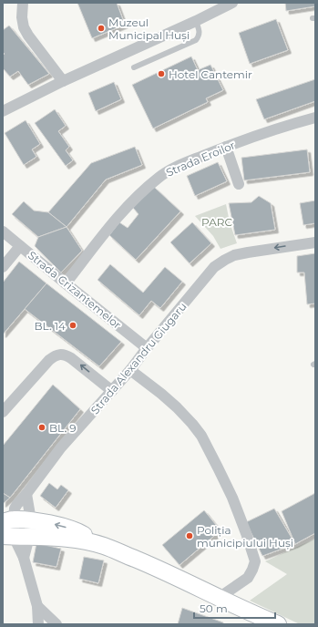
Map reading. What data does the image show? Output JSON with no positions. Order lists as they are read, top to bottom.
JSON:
{
  "streets": {
    "street": ["Strada Eroilor", "Strada Crizantemelor", "Strada Alexandru Giugaru"]
  },
  "crossings": [
    ["Strada Eroilor", "Strada Crizantemelor"],
    ["Strada Crizantemelor", "Strada Alexandru Giugaru"]
  ],
  "one_way": ["Strada Alexandru Giugaru"],
  "parks": ["PARC"],
  "places": [
    "Muzeul Municipal Huși",
    "Hotel Cantemir",
    "BL. 14",
    "BL. 9",
    "Poliția municipiului Huși"
  ],
  "scale_bar": "50 m"
}
